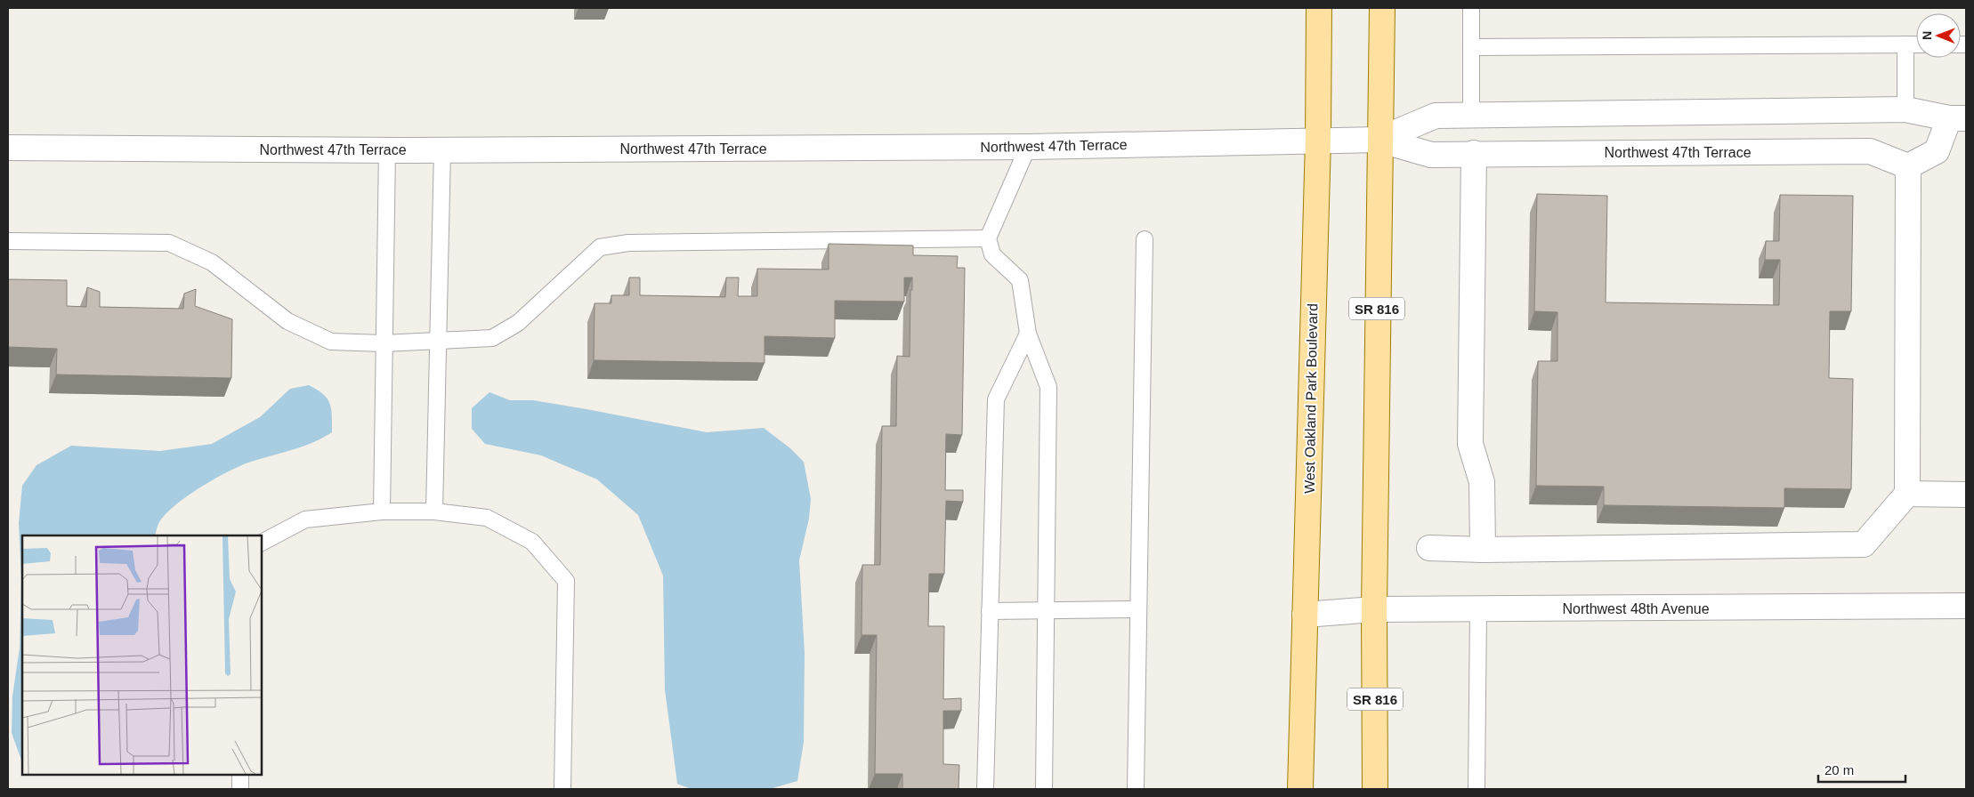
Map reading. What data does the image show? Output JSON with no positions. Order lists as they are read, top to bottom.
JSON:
{
  "streets": {
    "main road": ["SR 816", "West Oakland Park Boulevard"],
    "street": ["Northwest 47th Terrace", "Northwest 48th Avenue"]
  },
  "crossings": [
    ["Northwest 47th Terrace", "SR 816"],
    ["Northwest 47th Terrace", "West Oakland Park Boulevard"],
    ["SR 816", "Northwest 48th Avenue"],
    ["West Oakland Park Boulevard", "Northwest 48th Avenue"]
  ],
  "scale_bar": "20 m",
  "north": "left"
}
